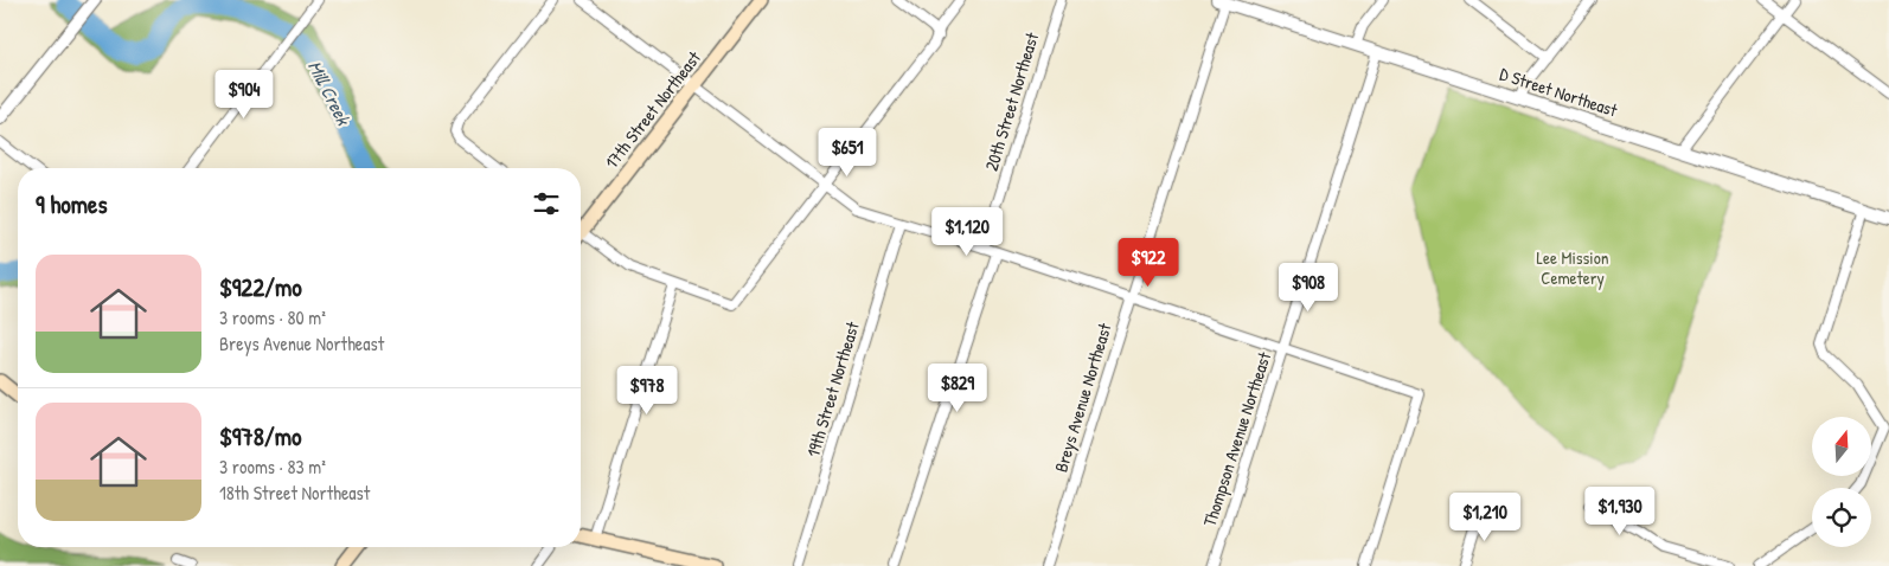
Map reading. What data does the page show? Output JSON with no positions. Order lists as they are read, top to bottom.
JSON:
{
  "streets": {
    "main road": ["17th Street Northeast"],
    "street": [
      "D Street Northeast",
      "20th Street Northeast",
      "19th Street Northeast",
      "Breys Avenue Northeast",
      "Thompson Avenue Northeast"
    ]
  },
  "crossings": [
    ["D Street Northeast", "Breys Avenue Northeast"],
    ["D Street Northeast", "Thompson Avenue Northeast"]
  ],
  "water": ["Mill Creek"],
  "parks": ["Lee Mission Cemetery"],
  "north": "top",
  "page": {
    "price": [
      "$904",
      "$651",
      "$1,120",
      "$922",
      "$908",
      "$829",
      "$978",
      "$1,930",
      "$1,210"
    ],
    "heading": "9 homes",
    "list": [
      {
        "name": "$922/mo",
        "note": "3 rooms · 80 m² · Breys Avenue Northeast"
      },
      {
        "name": "$978/mo",
        "note": "3 rooms · 83 m² · 18th Street Northeast"
      }
    ]
  }
}
